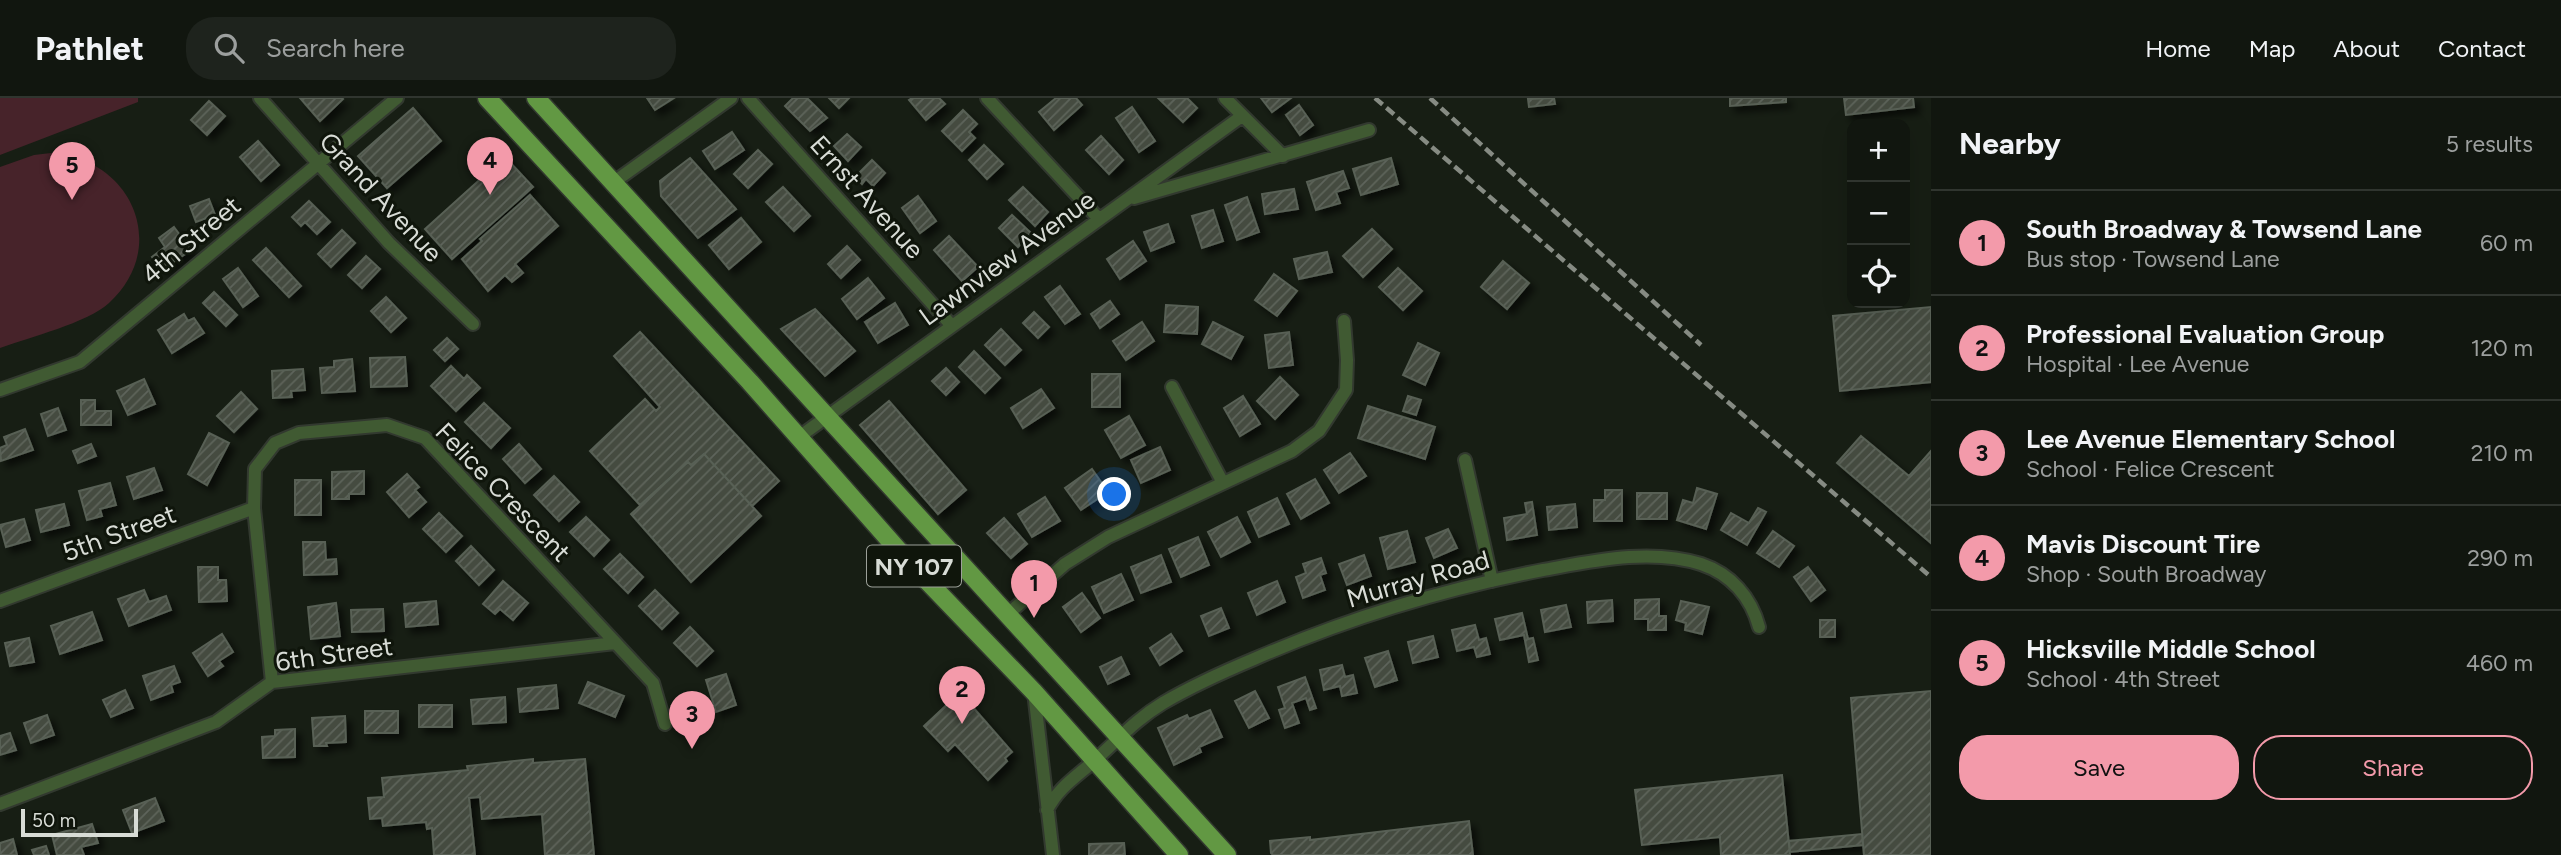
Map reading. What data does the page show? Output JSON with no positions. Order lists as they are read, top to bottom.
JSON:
{
  "streets": {
    "main road": ["NY 107"],
    "street": [
      "Grand Avenue",
      "Ernst Avenue",
      "4th Street",
      "Lawnview Avenue",
      "Felice Crescent",
      "5th Street",
      "Murray Road",
      "6th Street"
    ]
  },
  "crossings": [
    ["Grand Avenue", "4th Street"],
    ["Ernst Avenue", "Lawnview Avenue"],
    ["Lawnview Avenue", "NY 107"],
    ["Felice Crescent", "5th Street"],
    ["Felice Crescent", "6th Street"],
    ["NY 107", "Murray Road"]
  ],
  "scale_bar": "50 m",
  "page": {
    "header": "Pathlet",
    "search": "Search here",
    "nav": [
      "Home",
      "Map",
      "About",
      "Contact"
    ],
    "heading": ["Nearby", "5 results"],
    "map_buttons": ["+", "−"],
    "pins": [
      "4",
      "5",
      "1",
      "2",
      "3"
    ],
    "list": [
      {
        "mark": "1",
        "name": "South Broadway & Towsend Lane",
        "note": "Bus stop · Towsend Lane",
        "value": "60 m"
      },
      {
        "mark": "2",
        "name": "Professional Evaluation Group",
        "note": "Hospital · Lee Avenue",
        "value": "120 m"
      },
      {
        "mark": "3",
        "name": "Lee Avenue Elementary School",
        "note": "School · Felice Crescent",
        "value": "210 m"
      },
      {
        "mark": "4",
        "name": "Mavis Discount Tire",
        "note": "Shop · South Broadway",
        "value": "290 m"
      },
      {
        "mark": "5",
        "name": "Hicksville Middle School",
        "note": "School · 4th Street",
        "value": "460 m"
      }
    ],
    "buttons": ["Save", "Share"],
    "scale": "50 m"
  }
}
